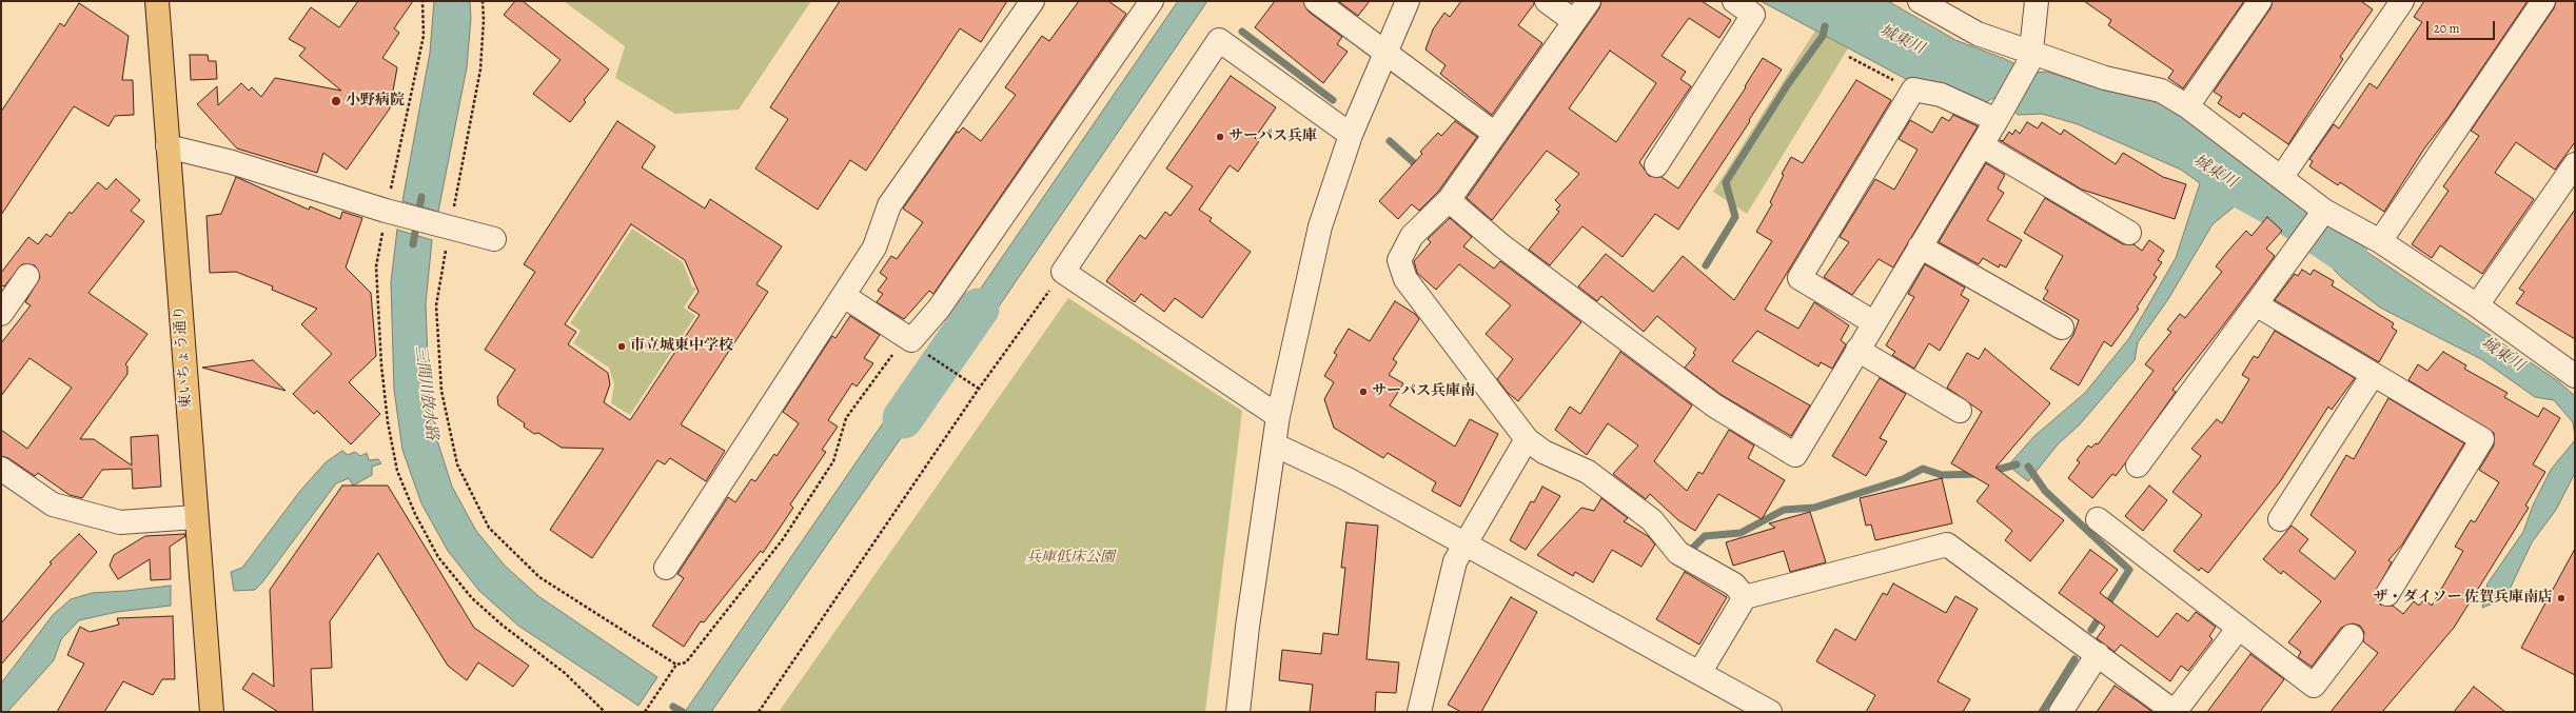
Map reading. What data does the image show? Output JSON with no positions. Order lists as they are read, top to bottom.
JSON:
{
  "streets": {
    "main road": ["東いちょう通り"]
  },
  "water": ["城東川", "三間川放水路"],
  "parks": ["兵庫低床公園"],
  "places": [
    "小野病院",
    "サーパス兵庫",
    "市立城東中学校",
    "サーパス兵庫南",
    "ザ・ダイソー 佐賀兵庫南店"
  ],
  "scale_bar": "20 m"
}
